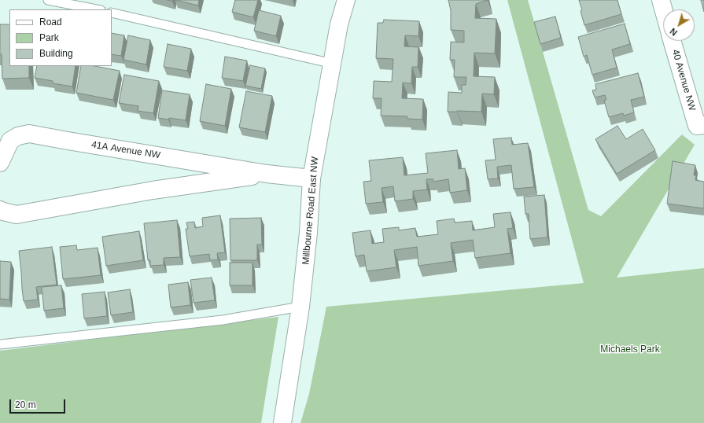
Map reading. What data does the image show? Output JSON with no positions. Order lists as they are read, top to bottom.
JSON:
{
  "streets": {
    "street": ["40 Avenue NW", "41A Avenue NW", "Millbourne Road East NW"]
  },
  "crossings": [
    ["41A Avenue NW", "Millbourne Road East NW"]
  ],
  "parks": ["Michaels Park"],
  "legend": ["Road", "Park", "Building"],
  "scale_bar": "20 m",
  "north": "bottom left"
}
